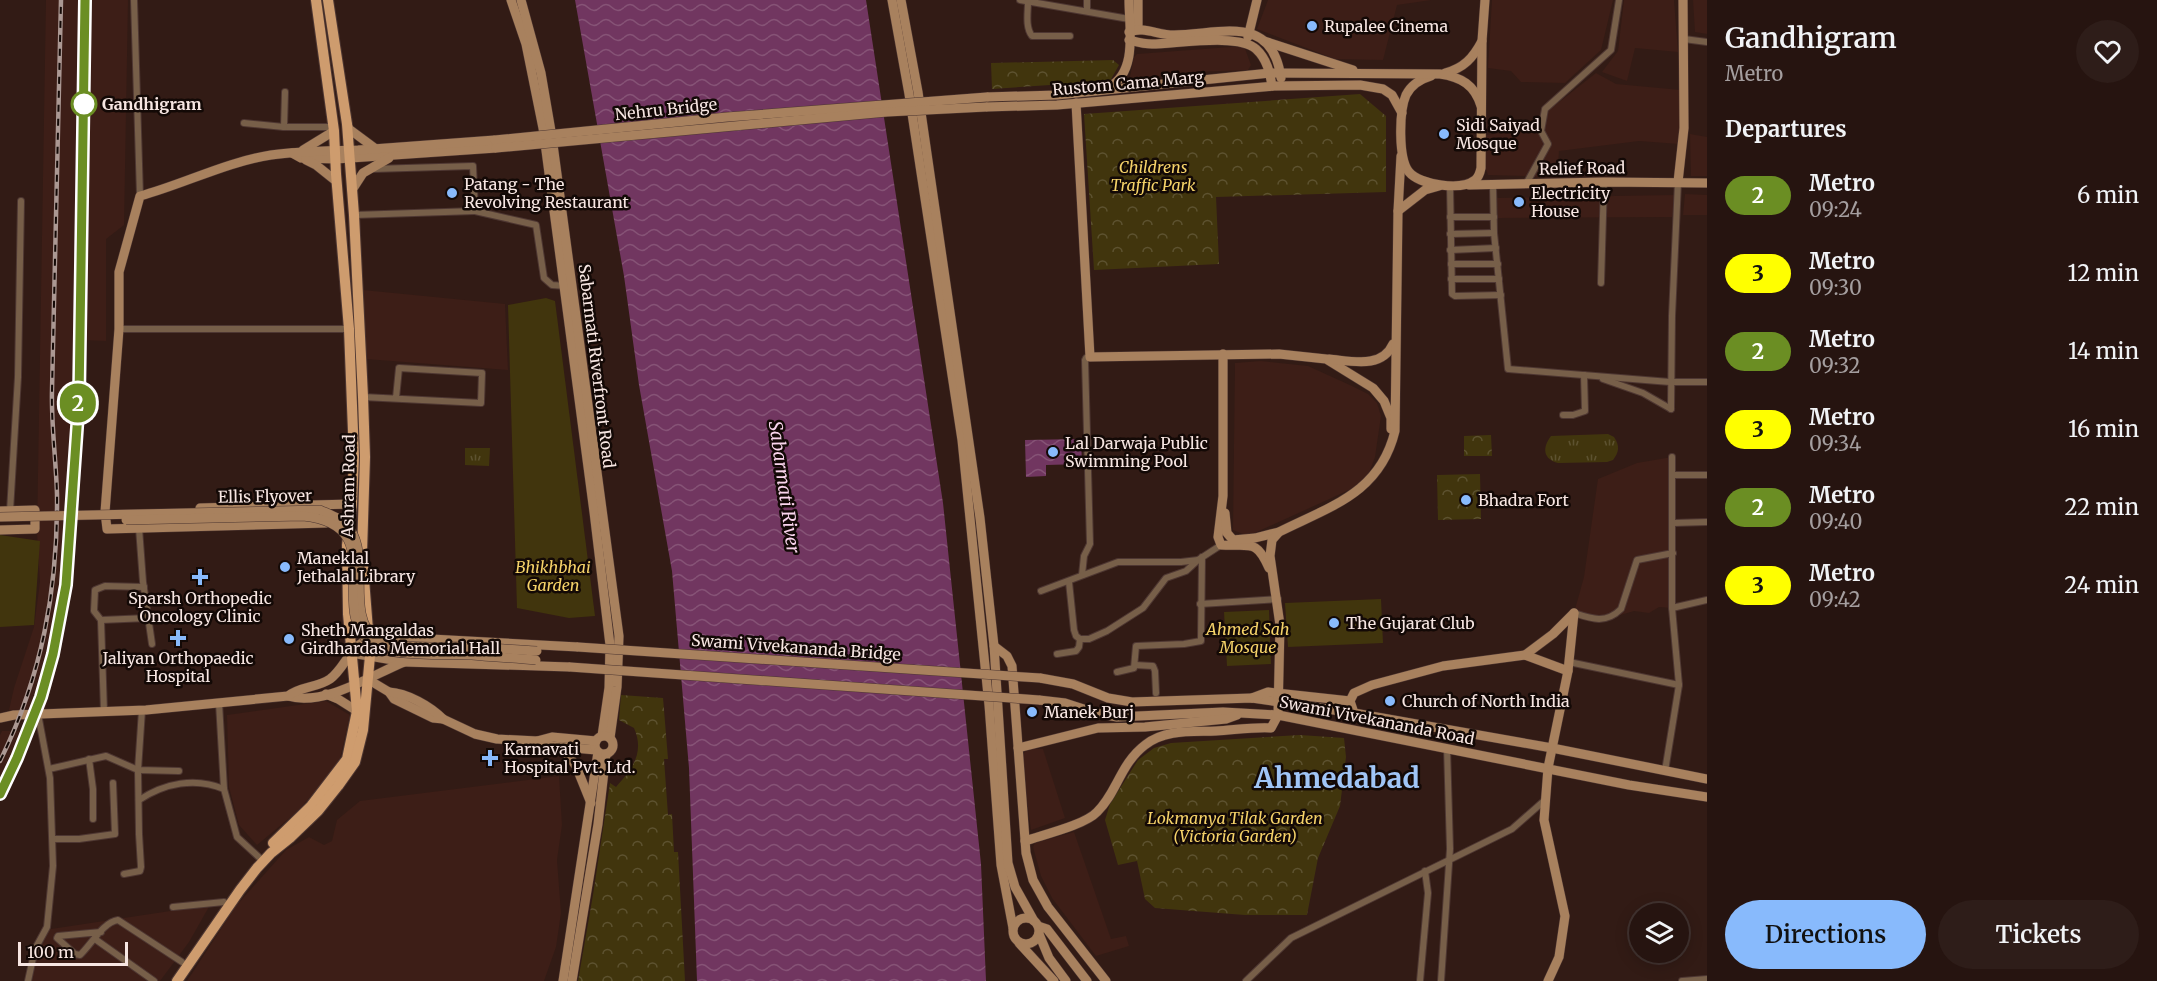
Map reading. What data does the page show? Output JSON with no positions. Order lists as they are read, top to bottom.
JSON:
{
  "streets": {
    "main road": [
      "Rustom Cama Marg",
      "Nehru Bridge",
      "Relief Road",
      "Sabarmati Riverfront Road",
      "Ashram Road",
      "Ellis Flyover",
      "Swami Vivekananda Bridge",
      "Swami Vivekananda Road"
    ]
  },
  "crossings": [
    ["Rustom Cama Marg", "Nehru Bridge"],
    ["Rustom Cama Marg", "Relief Road"],
    ["Nehru Bridge", "Ashram Road"],
    ["Ellis Flyover", "Swami Vivekananda Bridge"],
    ["Ellis Flyover", "Swami Vivekananda Road"]
  ],
  "districts": ["Ahmedabad"],
  "water": ["Sabarmati River"],
  "parks": [
    "Childrens Traffic Park",
    "Bhikhbhai Garden",
    "Ahmed Sah Mosque",
    "Lokmanya Tilak Garden (Victoria Garden)"
  ],
  "places": {
    "other": [
      "Rupalee Cinema",
      "Gandhigram",
      "Sidi Saiyad Mosque",
      "Patang - The Revolving Restaurant",
      "Electricity House",
      "Lal Darwaja Public Swimming Pool",
      "Bhadra Fort",
      "Maneklal Jethalal Library",
      "The Gujarat Club",
      "Sheth Mangaldas Girdhardas Memorial Hall",
      "Church of North India",
      "Manek Burj"
    ],
    "health": ["Sparsh Orthopedic Oncology Clinic", "Jaliyan Orthopaedic Hospital", "Karnavati Hospital Pvt. Ltd."]
  },
  "lines": ["metro line 2"],
  "scale_bar": "100 m",
  "page": {
    "on_map": "2",
    "heading": [
      ["Gandhigram", "Metro"],
      "Departures"
    ],
    "list": [
      {
        "mark": "2",
        "name": "Metro",
        "note": "09:24",
        "value": "6 min"
      },
      {
        "mark": "3",
        "name": "Metro",
        "note": "09:30",
        "value": "12 min"
      },
      {
        "mark": "2",
        "name": "Metro",
        "note": "09:32",
        "value": "14 min"
      },
      {
        "mark": "3",
        "name": "Metro",
        "note": "09:34",
        "value": "16 min"
      },
      {
        "mark": "2",
        "name": "Metro",
        "note": "09:40",
        "value": "22 min"
      },
      {
        "mark": "3",
        "name": "Metro",
        "note": "09:42",
        "value": "24 min"
      }
    ],
    "buttons": ["Directions", "Tickets"],
    "scale": "100 m"
  }
}
